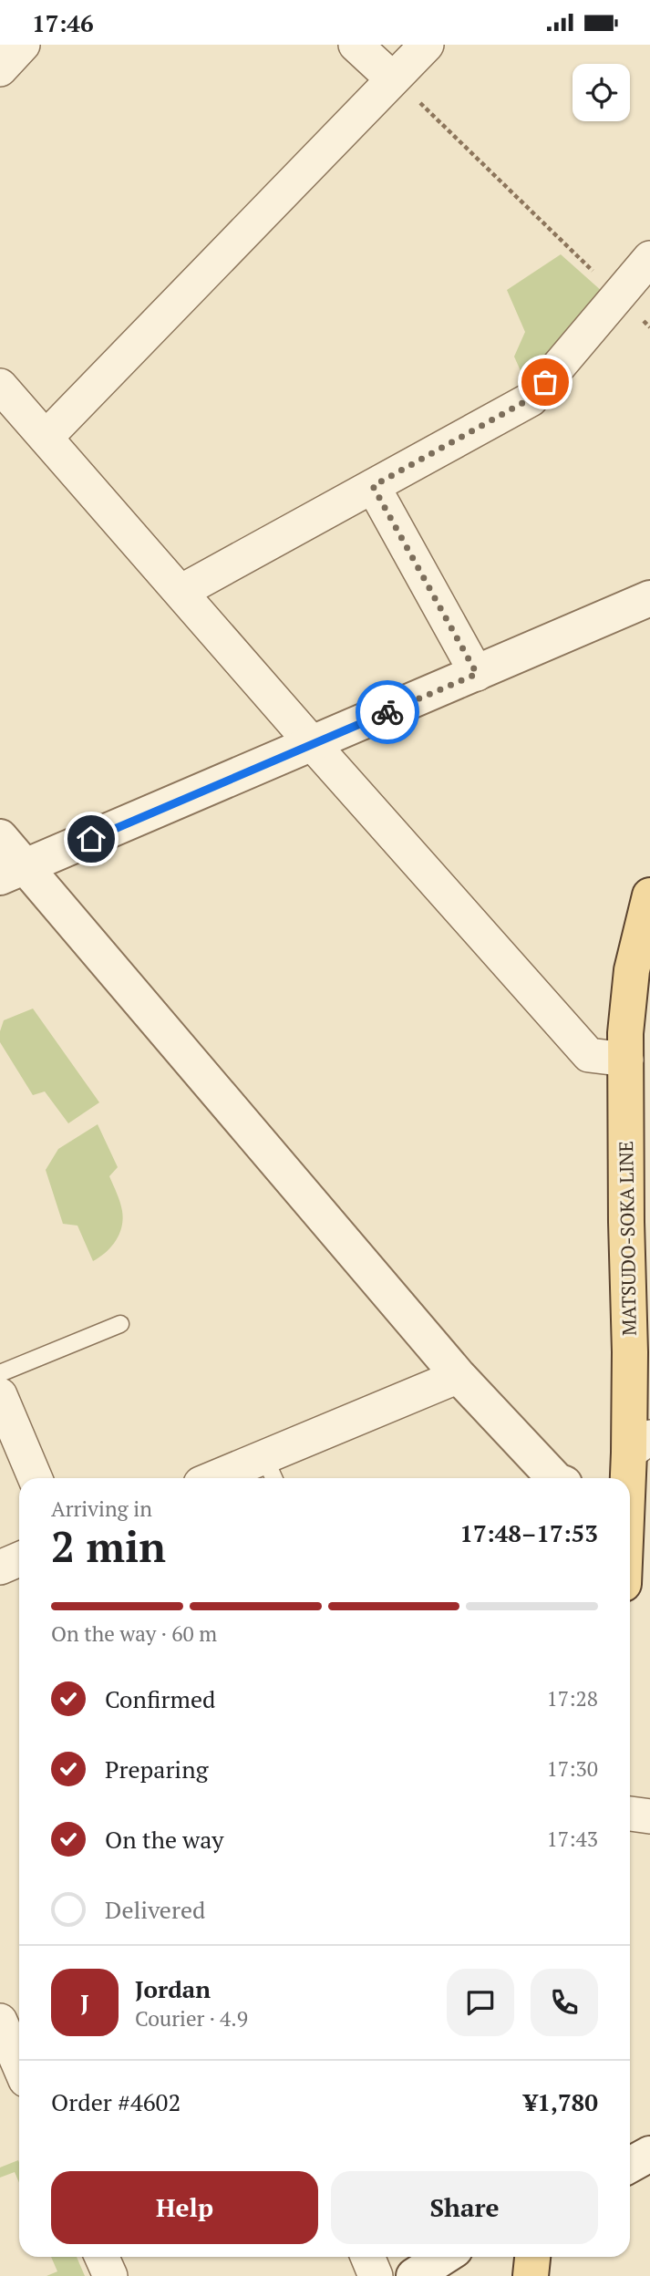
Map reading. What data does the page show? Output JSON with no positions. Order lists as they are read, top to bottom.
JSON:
{
  "streets": {
    "main road": ["MATSUDO-SOKA LINE"]
  },
  "page": {
    "status": "17:46",
    "heading": ["2 min", "Arriving in", "17:48–17:53"],
    "panel": [
      "Jordan",
      "Courier · 4.9",
      "Order #4602",
      "¥1,780"
    ],
    "bar": "On the way · 60 m",
    "list": [
      ["Confirmed", "17:28"],
      ["Preparing", "17:30"],
      ["On the way", "17:43"],
      "Delivered"
    ],
    "round": "J",
    "buttons": ["Help", "Share"]
  }
}
